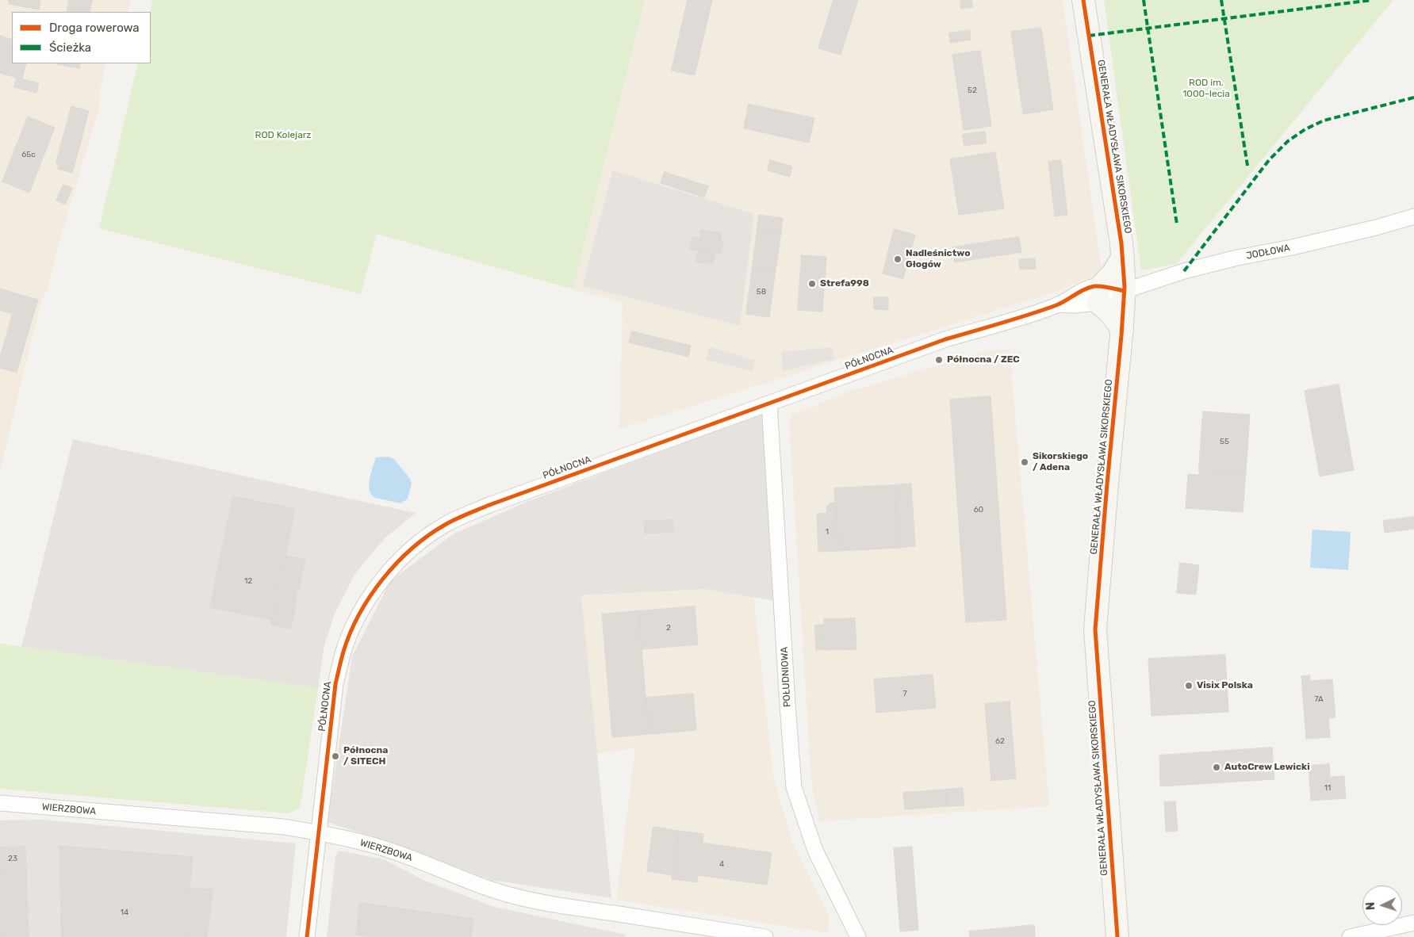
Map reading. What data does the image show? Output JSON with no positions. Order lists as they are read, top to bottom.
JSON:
{
  "streets": {
    "street": [
      "GENERAŁA WŁADYSŁAWA SIKORSKIEGO",
      "JODŁOWA",
      "PÓŁNOCNA",
      "POŁUDNIOWA",
      "WIERZBOWA"
    ]
  },
  "crossings": [
    ["GENERAŁA WŁADYSŁAWA SIKORSKIEGO", "JODŁOWA"],
    ["GENERAŁA WŁADYSŁAWA SIKORSKIEGO", "PÓŁNOCNA"],
    ["JODŁOWA", "PÓŁNOCNA"],
    ["PÓŁNOCNA", "POŁUDNIOWA"],
    ["PÓŁNOCNA", "WIERZBOWA"]
  ],
  "parks": ["ROD im. 1000-lecia", "ROD Kolejarz"],
  "places": [
    "Nadleśnictwo Głogów",
    "Strefa998",
    "Północna / ZEC",
    "Sikorskiego / Adena",
    "Visix Polska",
    "Północna / SITECH",
    "AutoCrew Lewicki"
  ],
  "house_numbers": [
    "52",
    "65c",
    "58",
    "55",
    "60",
    "1",
    "12",
    "2",
    "7",
    "7A",
    "62",
    "11",
    "23",
    "4",
    "14"
  ],
  "legend": ["Droga rowerowa", "Ścieżka"],
  "north": "left"
}
